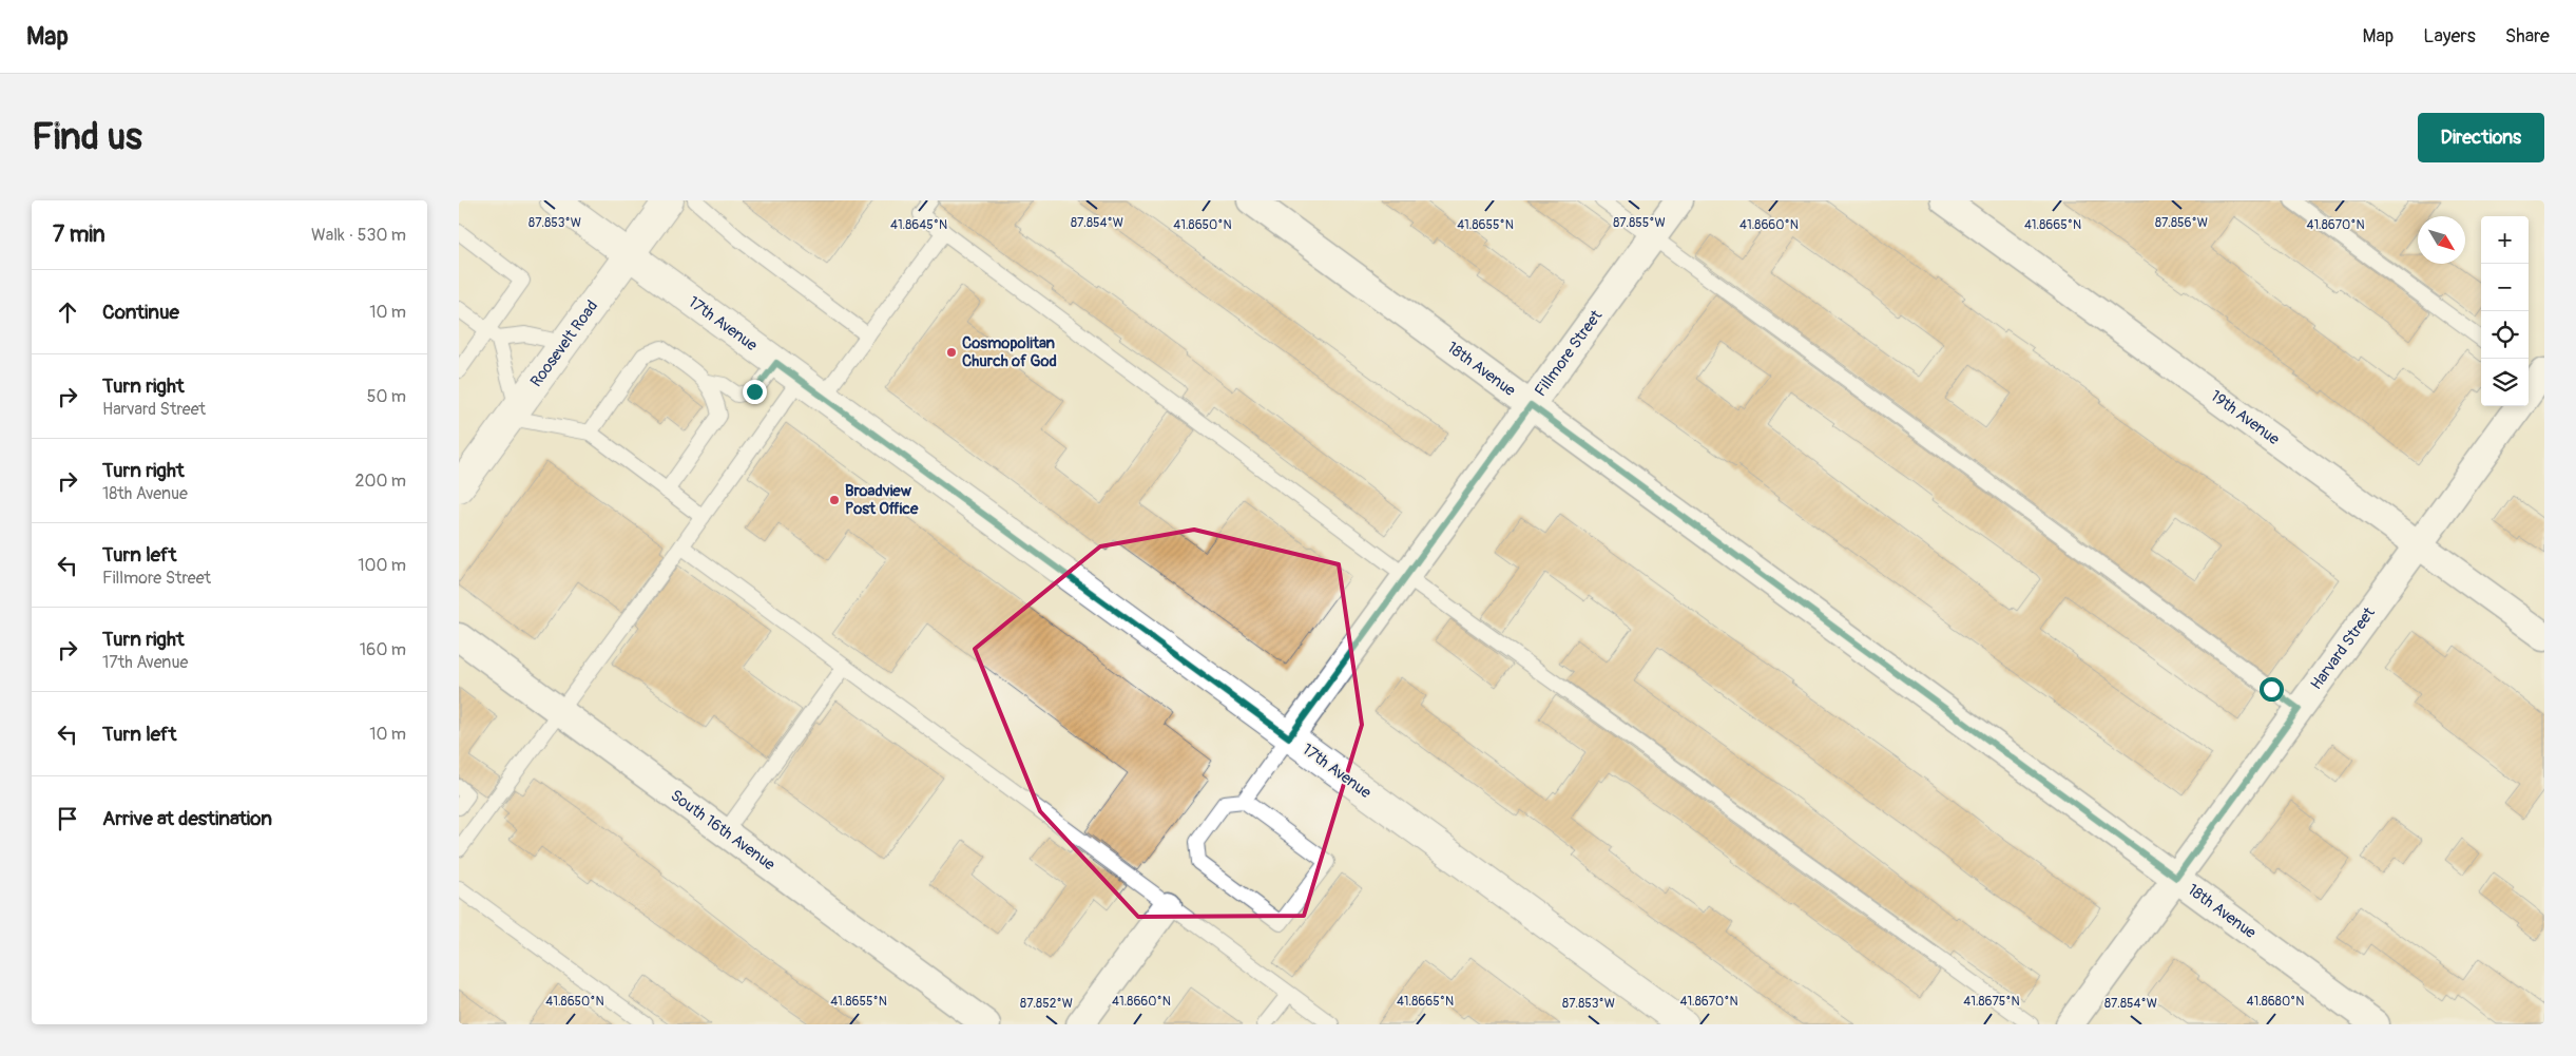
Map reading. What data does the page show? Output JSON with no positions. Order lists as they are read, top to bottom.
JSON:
{
  "streets": {
    "street": [
      "17th Avenue",
      "Roosevelt Road",
      "Fillmore Street",
      "18th Avenue",
      "19th Avenue",
      "Harvard Street",
      "South 16th Avenue"
    ]
  },
  "crossings": [
    ["17th Avenue", "Roosevelt Road"],
    ["17th Avenue", "Fillmore Street"],
    ["Fillmore Street", "18th Avenue"],
    ["18th Avenue", "Harvard Street"],
    ["19th Avenue", "Harvard Street"]
  ],
  "places": ["Cosmopolitan Church of God", "Broadview Post Office"],
  "north": "bottom right",
  "page": {
    "header": "Map",
    "nav": ["Map", "Layers", "Share"],
    "buttons": "Directions",
    "title": "Find us",
    "heading": ["7 min", "Walk · 530 m"],
    "map_buttons": ["+", "−"],
    "list": [
      ["Continue", "10 m"],
      ["Turn right", "Harvard Street", "50 m"],
      ["Turn right", "18th Avenue", "200 m"],
      ["Turn left", "Fillmore Street", "100 m"],
      ["Turn right", "17th Avenue", "160 m"],
      ["Turn left", "10 m"],
      "Arrive at destination"
    ]
  },
  "coordinates": [
    "87.853°W",
    "87.854°W",
    "87.855°W",
    "87.856°W",
    "41.8645°N",
    "41.8650°N",
    "41.8660°N",
    "41.8665°N",
    "41.8655°N",
    "41.8670°N",
    "41.8675°N",
    "41.8680°N",
    "87.852°W"
  ]
}
